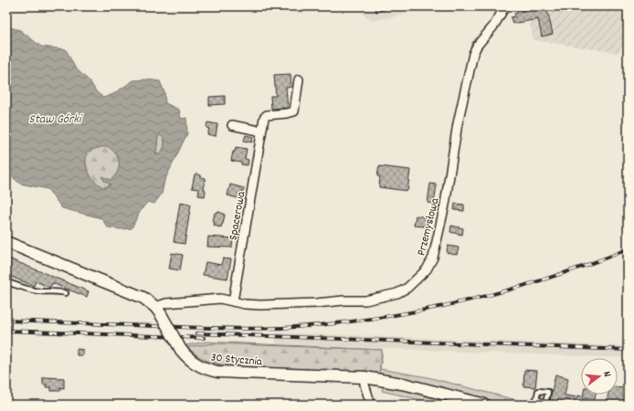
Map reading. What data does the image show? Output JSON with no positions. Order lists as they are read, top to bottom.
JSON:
{
  "streets": {
    "street": ["Spacerowa", "Przemysłowa", "30 Stycznia"]
  },
  "crossings": [
    ["Spacerowa", "Przemysłowa"],
    ["Przemysłowa", "30 Stycznia"]
  ],
  "water": ["Staw Górki"],
  "north": "right"
}
